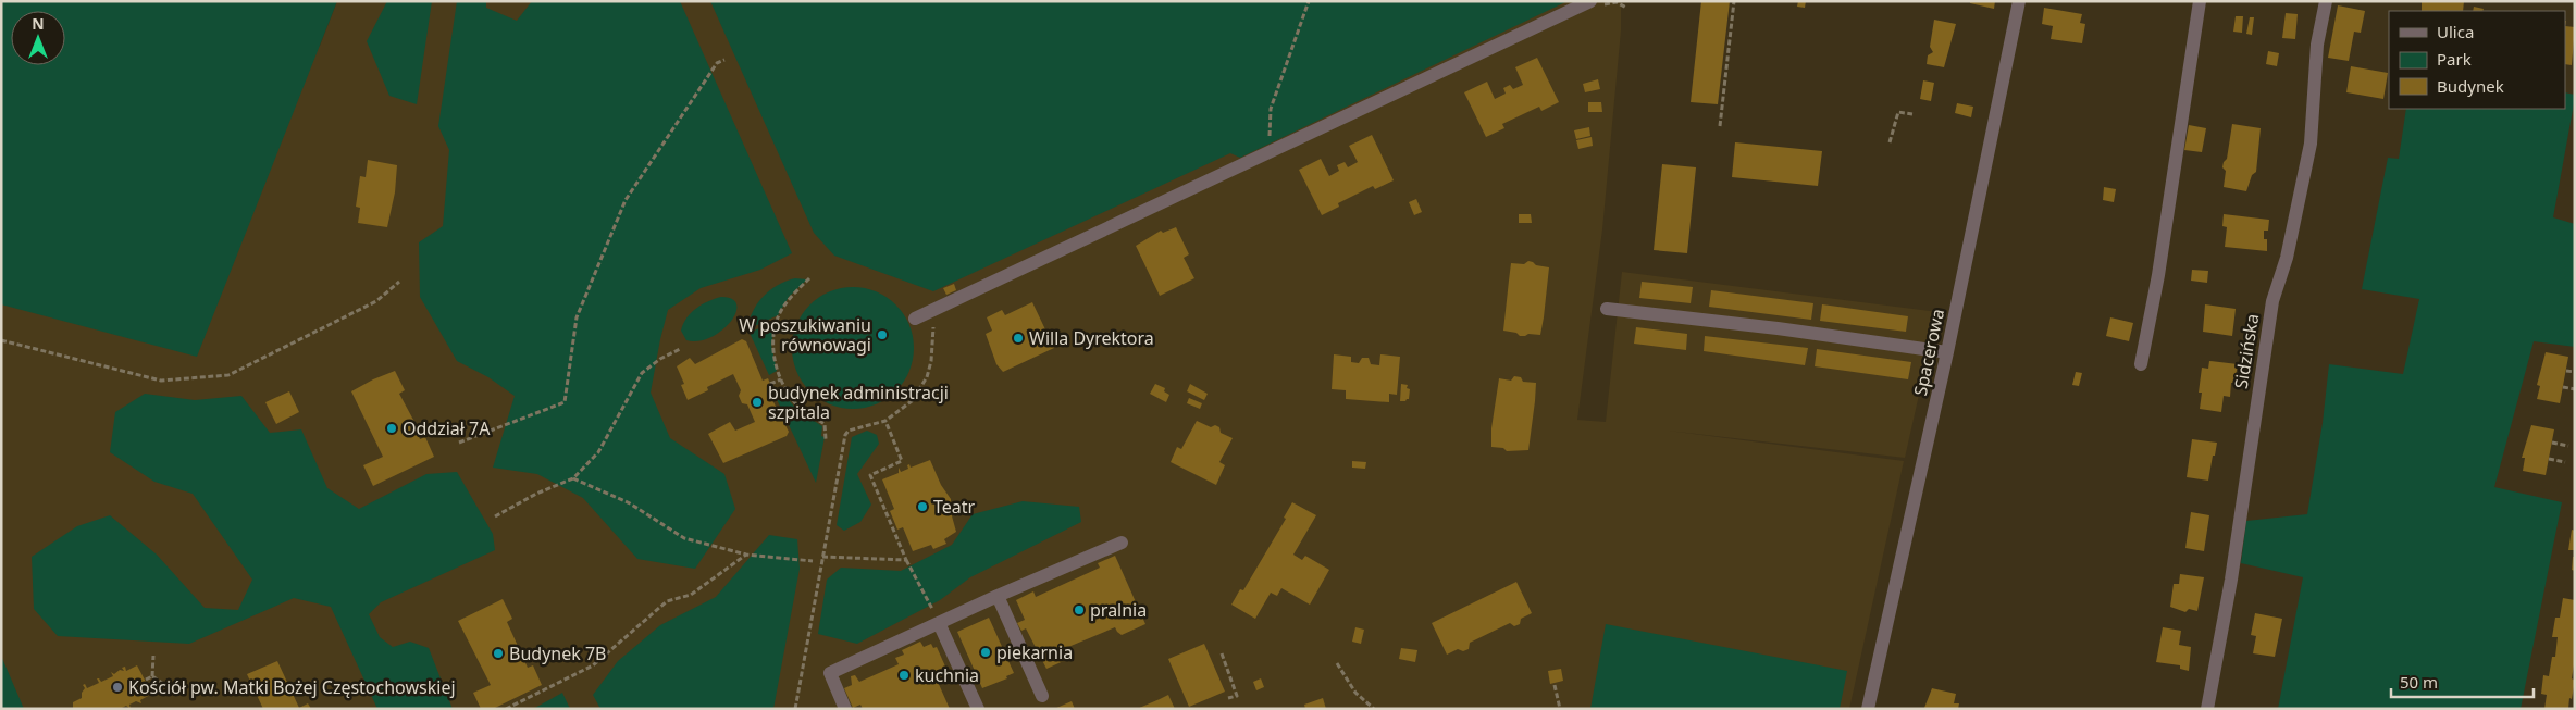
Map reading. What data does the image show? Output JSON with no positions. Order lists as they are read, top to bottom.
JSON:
{
  "streets": {
    "street": ["Sidzińska", "Spacerowa"]
  },
  "places": [
    "W poszukiwaniu równowagi",
    "Willa Dyrektora",
    "budynek administracji szpitala",
    "Oddział 7A",
    "Teatr",
    "pralnia",
    "piekarnia",
    "Budynek 7B",
    "kuchnia",
    "Kościół pw. Matki Bożej Częstochowskiej"
  ],
  "legend": ["Ulica", "Park", "Budynek"],
  "scale_bar": "50 m",
  "north": "top"
}
